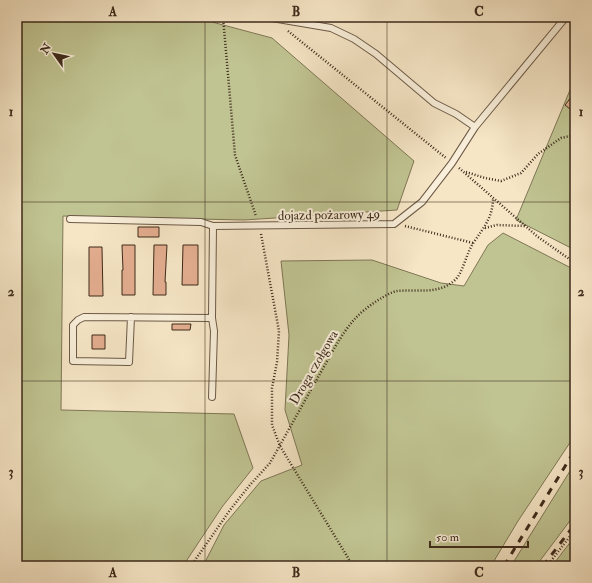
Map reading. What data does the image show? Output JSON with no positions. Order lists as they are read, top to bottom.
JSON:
{
  "streets": {
    "lane": ["dojazd pożarowy 49"],
    "path": ["Droga czołgowa"]
  },
  "crossings": [
    ["dojazd pożarowy 49", "Droga czołgowa"]
  ],
  "scale_bar": "50 m",
  "north": "top left",
  "grid": {
    "columns": ["A", "B", "C"],
    "rows": ["1", "2", "3"]
  }
}
